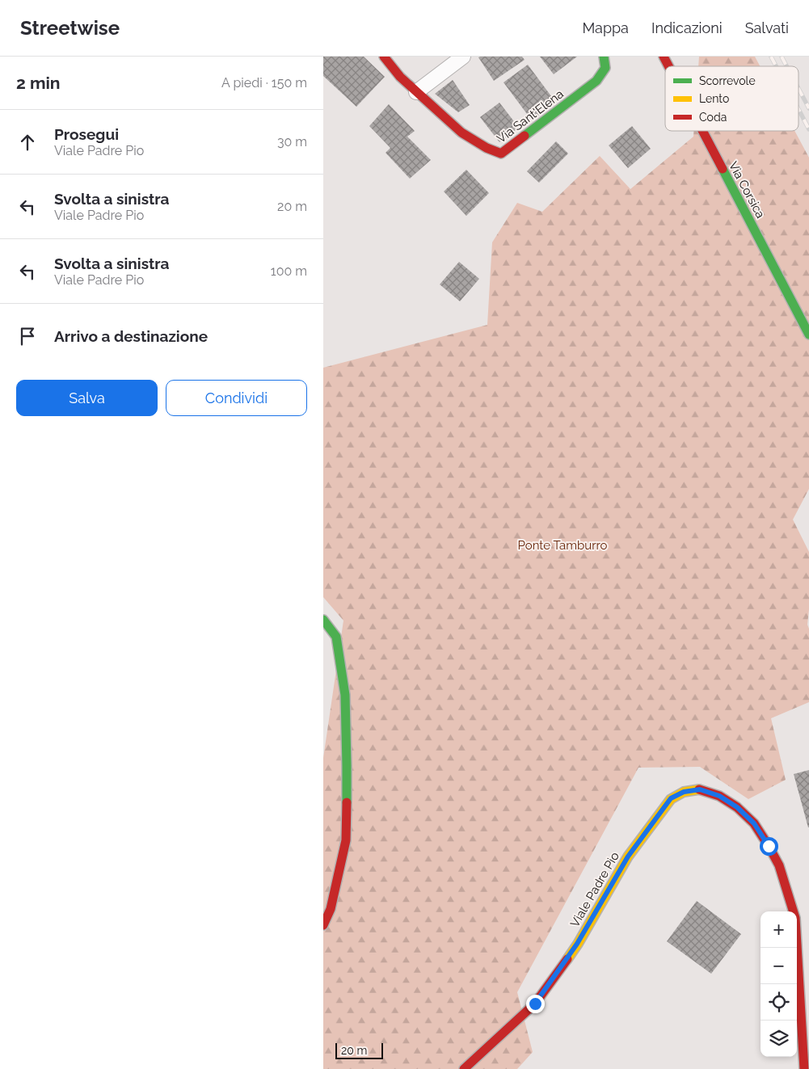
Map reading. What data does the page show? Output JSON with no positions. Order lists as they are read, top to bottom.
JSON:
{
  "streets": {
    "street": ["Via Sant'Elena", "Via Corsica", "Viale Padre Pio"]
  },
  "parks": ["Ponte Tamburro"],
  "legend": ["Scorrevole", "Lento", "Coda"],
  "scale_bar": "20 m",
  "page": {
    "header": "Streetwise",
    "nav": ["Mappa", "Indicazioni", "Salvati"],
    "heading": ["2 min", "A piedi · 150 m"],
    "list": [
      ["Prosegui", "Viale Padre Pio", "30 m"],
      ["Svolta a sinistra", "Viale Padre Pio", "20 m"],
      ["Svolta a sinistra", "Viale Padre Pio", "100 m"],
      "Arrivo a destinazione"
    ],
    "buttons": ["Salva", "Condividi"],
    "map_buttons": ["+", "−"],
    "scale": "20 m"
  }
}
